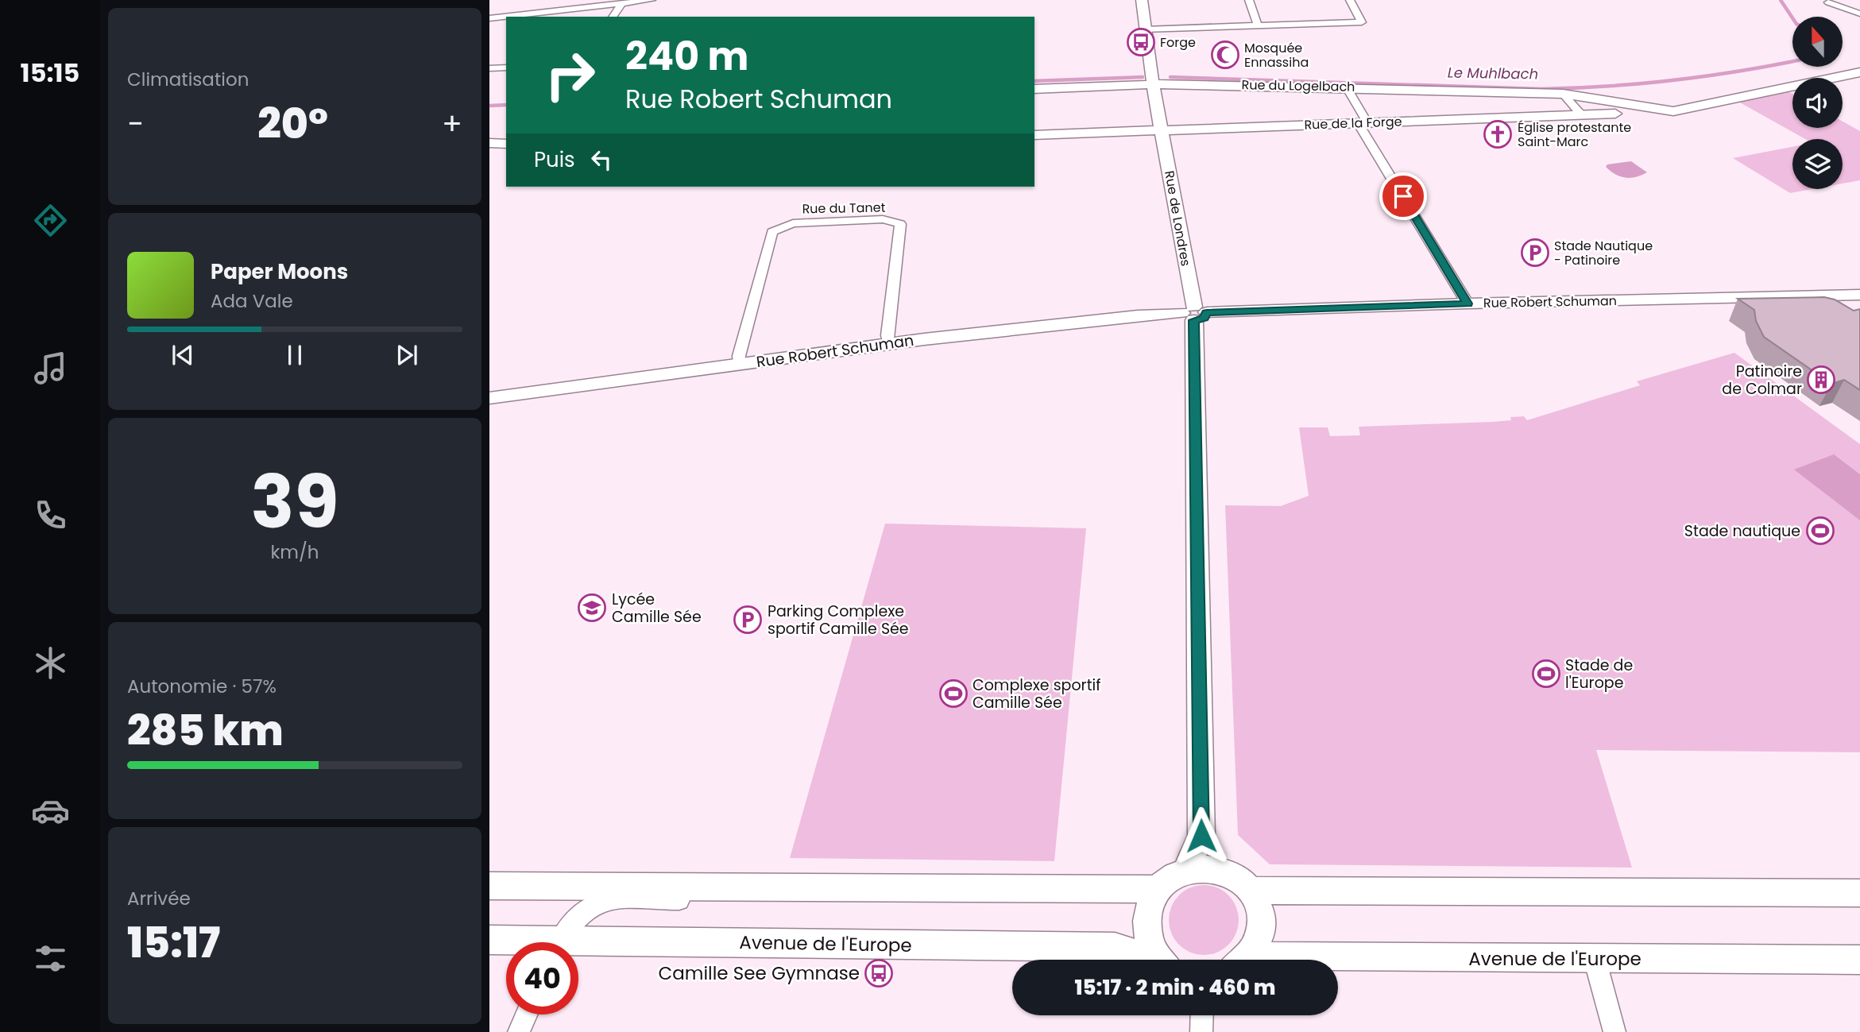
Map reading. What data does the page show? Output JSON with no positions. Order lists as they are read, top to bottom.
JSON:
{
  "streets": {
    "street": [
      "Rue du Logelbach",
      "Rue de la Forge",
      "Rue du Tanet",
      "Rue de Londres",
      "Rue Robert Schuman",
      "Avenue de l'Europe"
    ]
  },
  "crossings": [
    ["Rue du Logelbach", "Rue de la Forge"],
    ["Rue de la Forge", "Rue de Londres"],
    ["Rue du Tanet", "Rue Robert Schuman"],
    ["Rue de Londres", "Rue Robert Schuman"]
  ],
  "water": ["Le Muhlbach"],
  "places": {
    "bus stop": ["Forge", "Camille See Gymnase"],
    "mosque": ["Mosquée Ennassiha"],
    "church": ["Église protestante Saint-Marc"],
    "parking": ["Stade Nautique - Patinoire", "Parking Complexe sportif Camille Sée"],
    "building": ["Patinoire de Colmar"],
    "sports": ["Stade nautique", "Stade de l'Europe", "Complexe sportif Camille Sée"],
    "school or university": ["Lycée Camille Sée"]
  },
  "north": "top",
  "page": {
    "tabs": "15:15",
    "tile": [
      "Climatisation",
      ["39", "km/h"],
      ["Autonomie · 57%", "285 km"],
      ["Arrivée", "15:17"]
    ],
    "turn": ["240 m", "Rue Robert Schuman"],
    "heat": ["−", "20°", "+"],
    "then": "Puis",
    "song": ["Paper Moons", "Ada Vale"],
    "limit": "40",
    "trip": "15:17 · 2 min · 460 m"
  }
}
